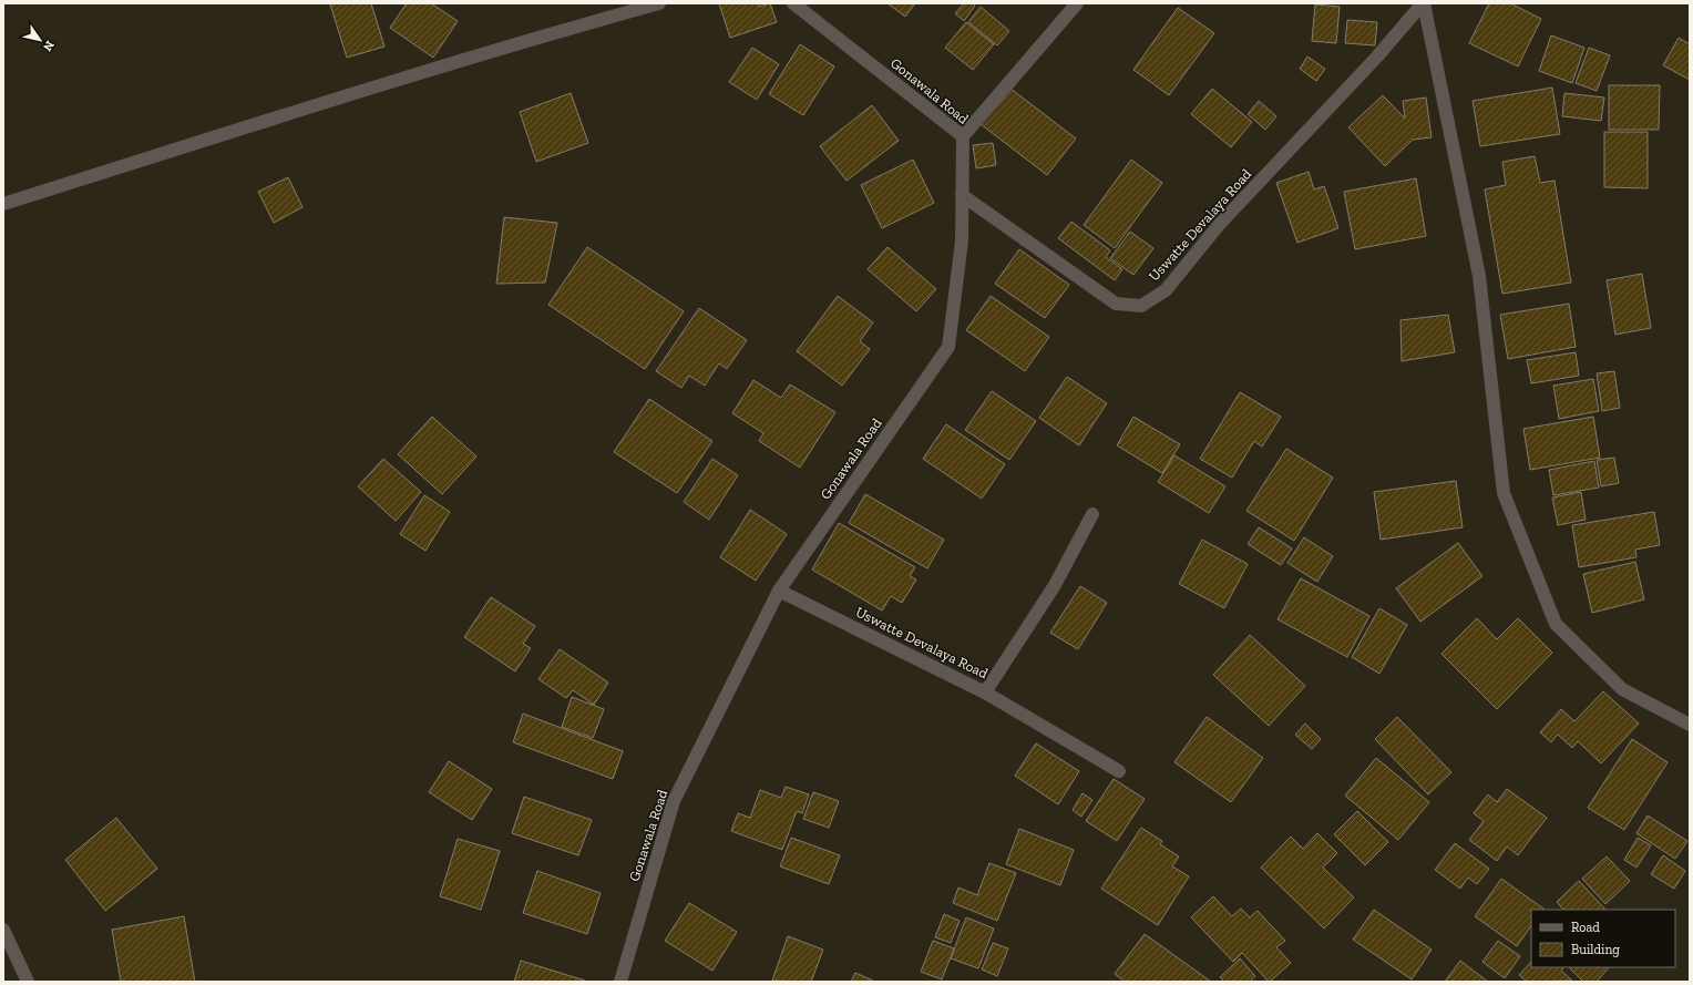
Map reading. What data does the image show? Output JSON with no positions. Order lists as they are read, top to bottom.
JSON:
{
  "streets": {
    "street": ["Gonawala Road", "Uswatte Devalaya Road"]
  },
  "crossings": [
    ["Gonawala Road", "Uswatte Devalaya Road"]
  ],
  "legend": ["Road", "Building"],
  "north": "bottom right"
}
